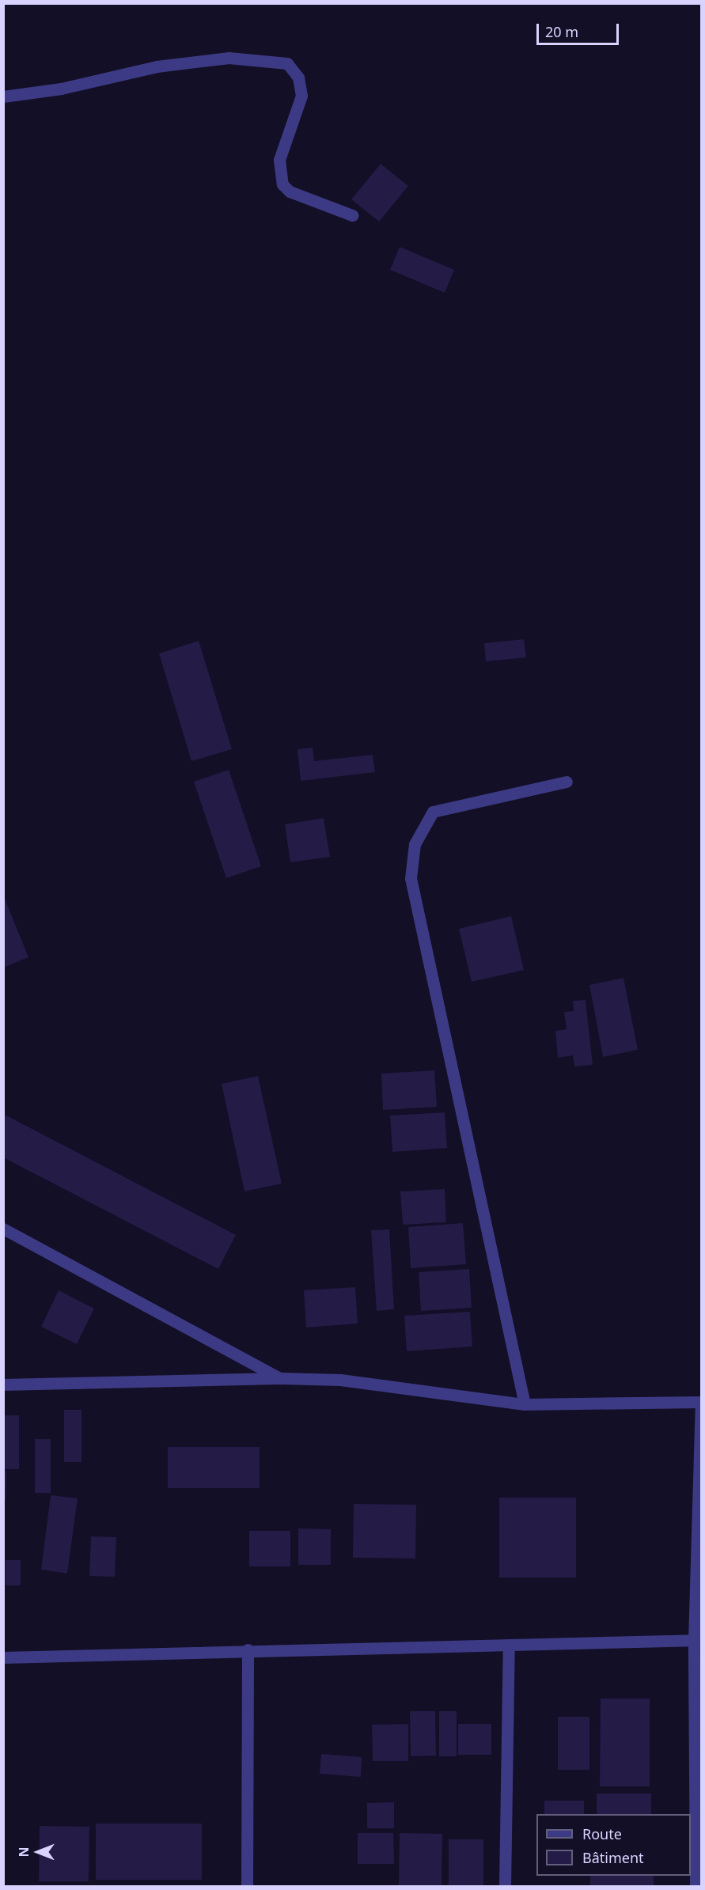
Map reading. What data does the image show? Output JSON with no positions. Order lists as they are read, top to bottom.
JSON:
{
  "legend": ["Route", "Bâtiment"],
  "scale_bar": "20 m",
  "north": "left"
}
